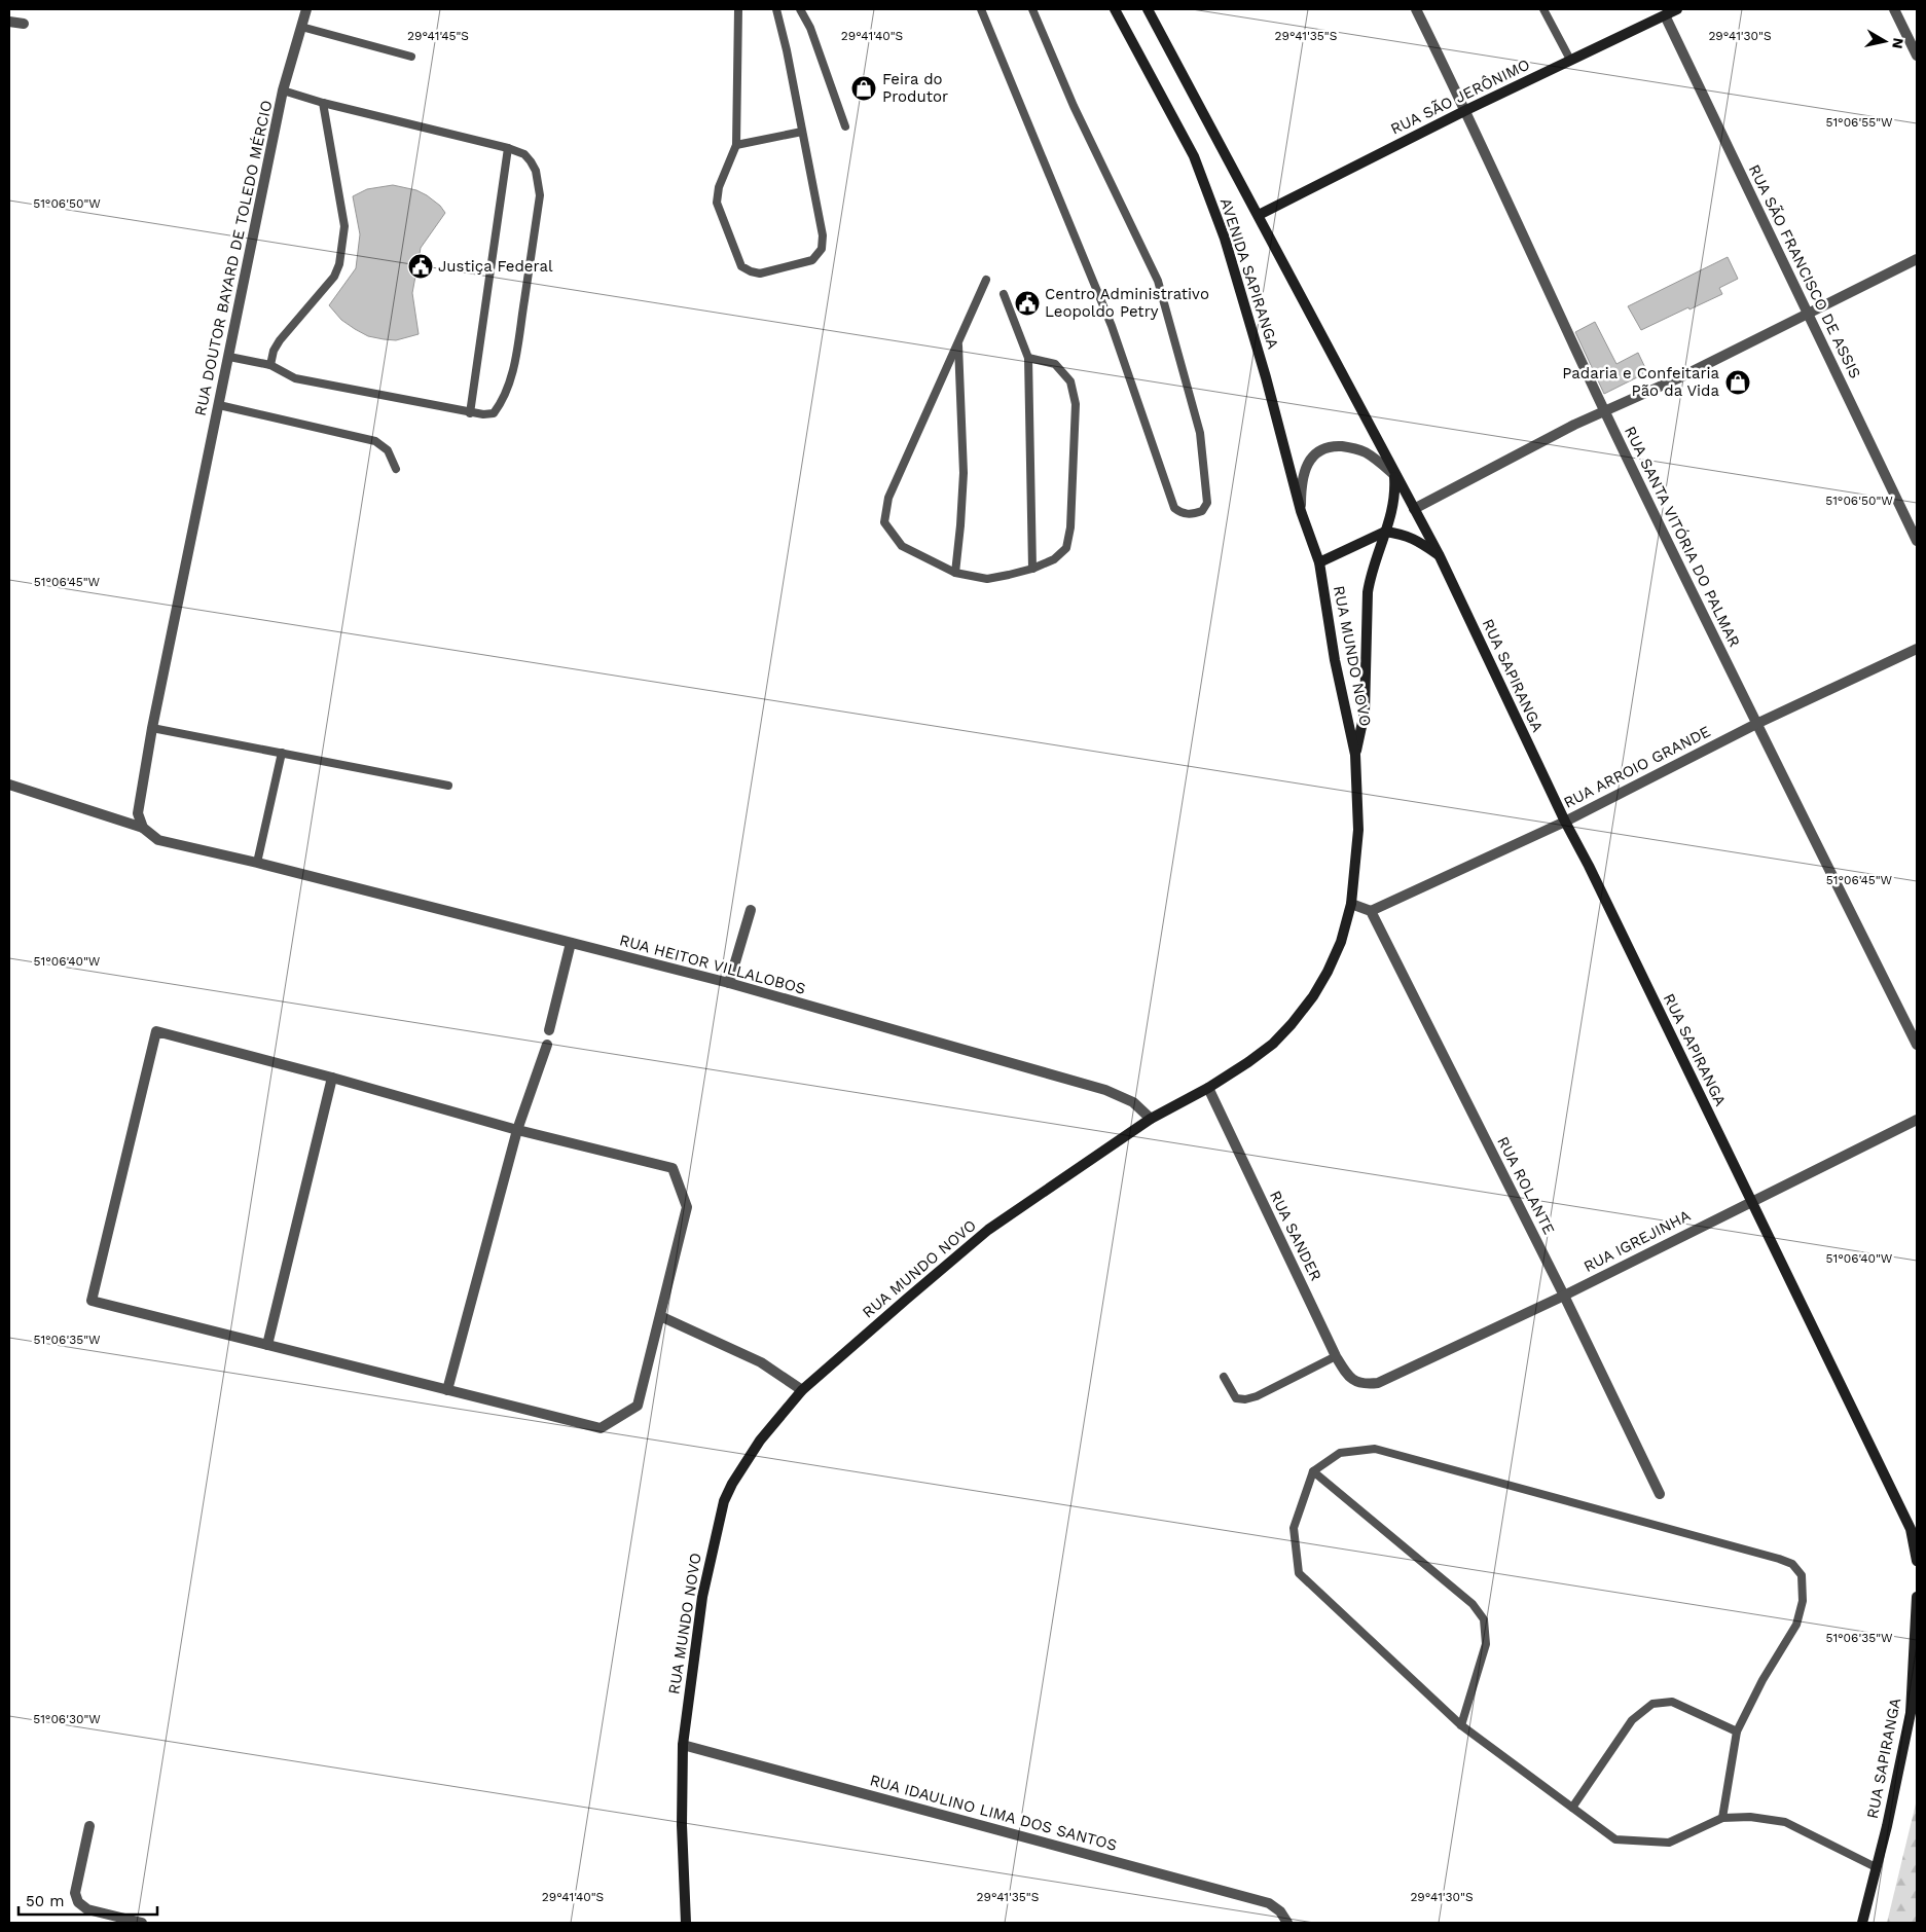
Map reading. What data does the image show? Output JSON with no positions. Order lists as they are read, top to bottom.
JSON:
{
  "streets": {
    "main road": [
      "RUA SÃO JERÔNIMO",
      "AVENIDA SAPIRANGA",
      "RUA MUNDO NOVO",
      "RUA SAPIRANGA"
    ],
    "street": [
      "RUA DOUTOR BAYARD DE TOLEDO MÉRCIO",
      "RUA SÃO FRANCISCO DE ASSIS",
      "RUA SANTA VITÓRIA DO PALMAR",
      "RUA ARROIO GRANDE",
      "RUA HEITOR VILLALOBOS",
      "RUA ROLANTE",
      "RUA SANDER",
      "RUA IGREJINHA",
      "RUA IDAULINO LIMA DOS SANTOS"
    ]
  },
  "crossings": [
    ["RUA SÃO JERÔNIMO", "RUA SÃO FRANCISCO DE ASSIS"],
    ["RUA SÃO JERÔNIMO", "AVENIDA SAPIRANGA"],
    ["RUA SÃO JERÔNIMO", "RUA SANTA VITÓRIA DO PALMAR"],
    ["RUA DOUTOR BAYARD DE TOLEDO MÉRCIO", "RUA HEITOR VILLALOBOS"],
    ["AVENIDA SAPIRANGA", "RUA MUNDO NOVO"],
    ["AVENIDA SAPIRANGA", "RUA SAPIRANGA"],
    ["RUA SANTA VITÓRIA DO PALMAR", "RUA ARROIO GRANDE"],
    ["RUA MUNDO NOVO", "RUA SAPIRANGA"],
    ["RUA MUNDO NOVO", "RUA HEITOR VILLALOBOS"],
    ["RUA MUNDO NOVO", "RUA SANDER"],
    ["RUA MUNDO NOVO", "RUA IDAULINO LIMA DOS SANTOS"],
    ["RUA SAPIRANGA", "RUA ARROIO GRANDE"],
    ["RUA SAPIRANGA", "RUA IGREJINHA"],
    ["RUA ARROIO GRANDE", "RUA ROLANTE"],
    ["RUA ROLANTE", "RUA IGREJINHA"],
    ["RUA SANDER", "RUA IGREJINHA"]
  ],
  "places": {
    "shop": ["Feira do Produtor", "Padaria e Confeitaria Pão da Vida"],
    "public building": ["Justiça Federal", "Centro Administrativo Leopoldo Petry"]
  },
  "scale_bar": "50 m",
  "north": "right",
  "coordinates": [
    "29°41'45\"S",
    "29°41'40\"S",
    "29°41'35\"S",
    "29°41'30\"S",
    "51°06'55\"W",
    "51°06'50\"W",
    "51°06'45\"W",
    "51°06'40\"W",
    "51°06'35\"W",
    "51°06'30\"W"
  ]
}
